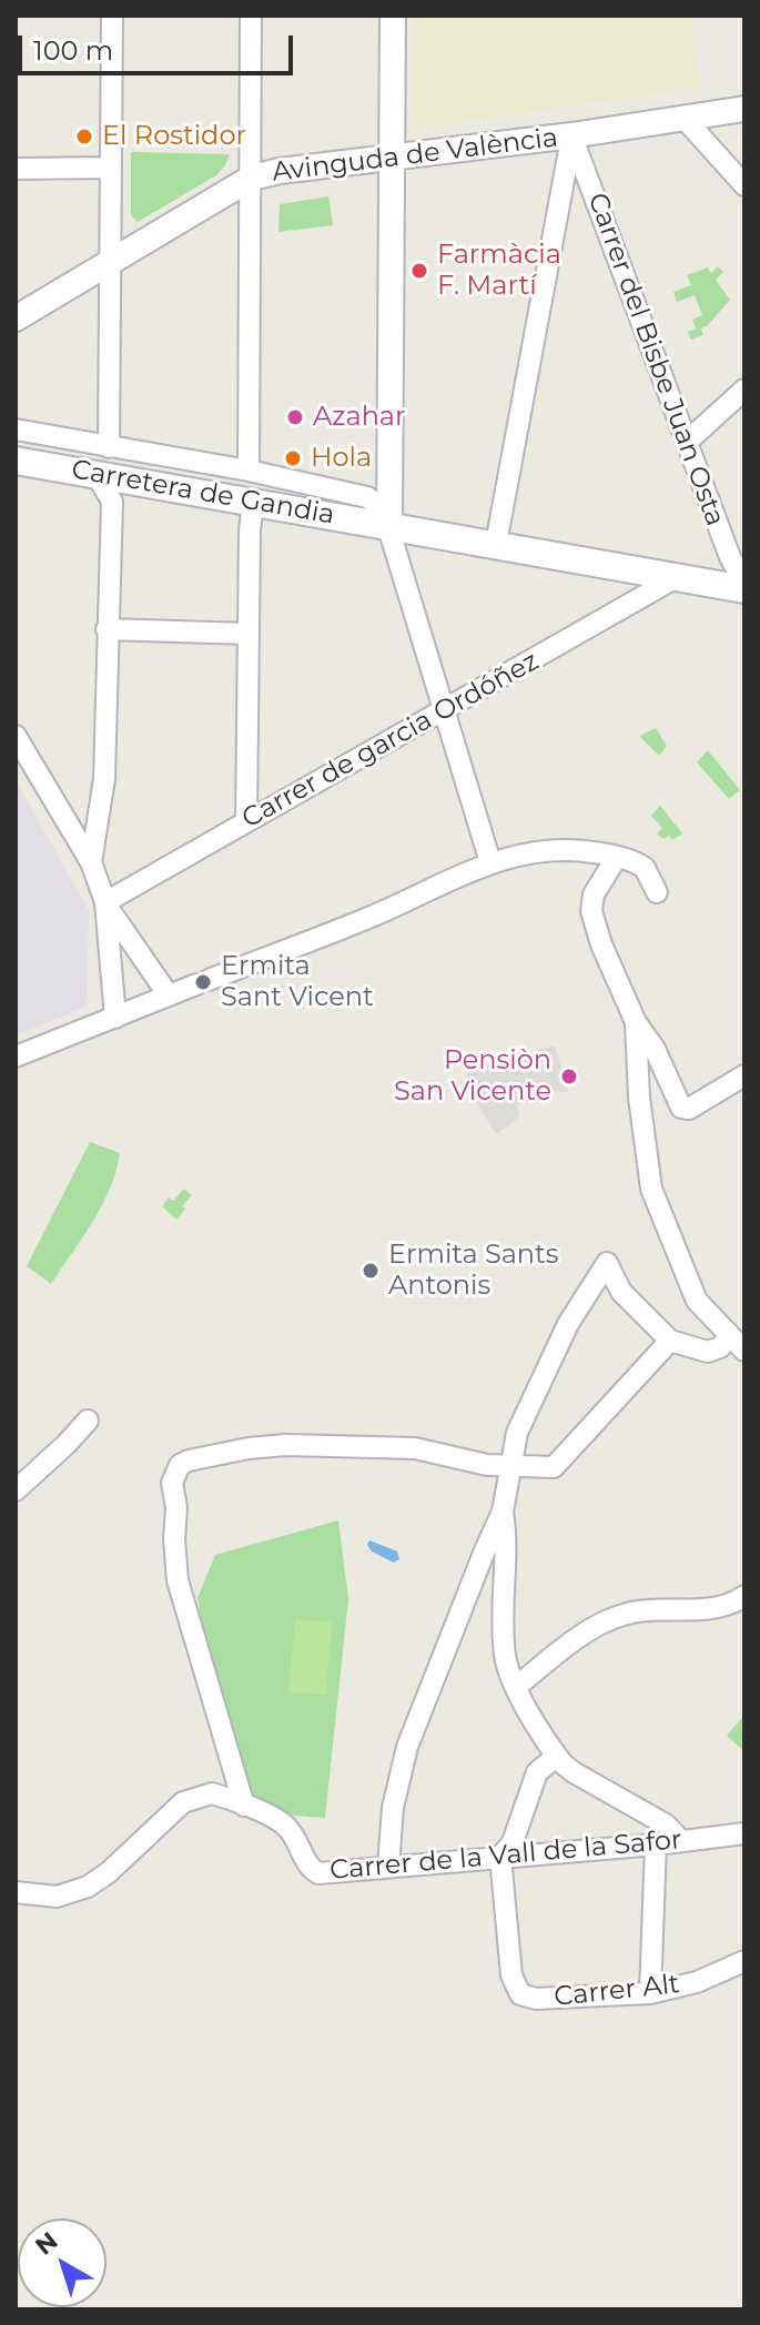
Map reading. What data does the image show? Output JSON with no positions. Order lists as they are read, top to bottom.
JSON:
{
  "streets": {
    "main road": ["Carretera de Gandia"],
    "street": [
      "Avinguda de València",
      "Carrer del Bisbe Juan Osta",
      "Carrer de garcia Ordóñez",
      "Carrer de la Vall de la Safor",
      "Carrer Alt"
    ]
  },
  "crossings": [
    ["Avinguda de València", "Carrer del Bisbe Juan Osta"],
    ["Carrer del Bisbe Juan Osta", "Carretera de Gandia"],
    ["Carretera de Gandia", "Carrer de garcia Ordóñez"],
    ["Carrer de la Vall de la Safor", "Carrer Alt"]
  ],
  "places": [
    "El Rostidor",
    "Farmàcia F. Martí",
    "Azahar",
    "Hola",
    "Ermita Sant Vicent",
    "Pensiòn San Vicente",
    "Ermita Sants Antonis"
  ],
  "scale_bar": "100 m",
  "north": "top left"
}
